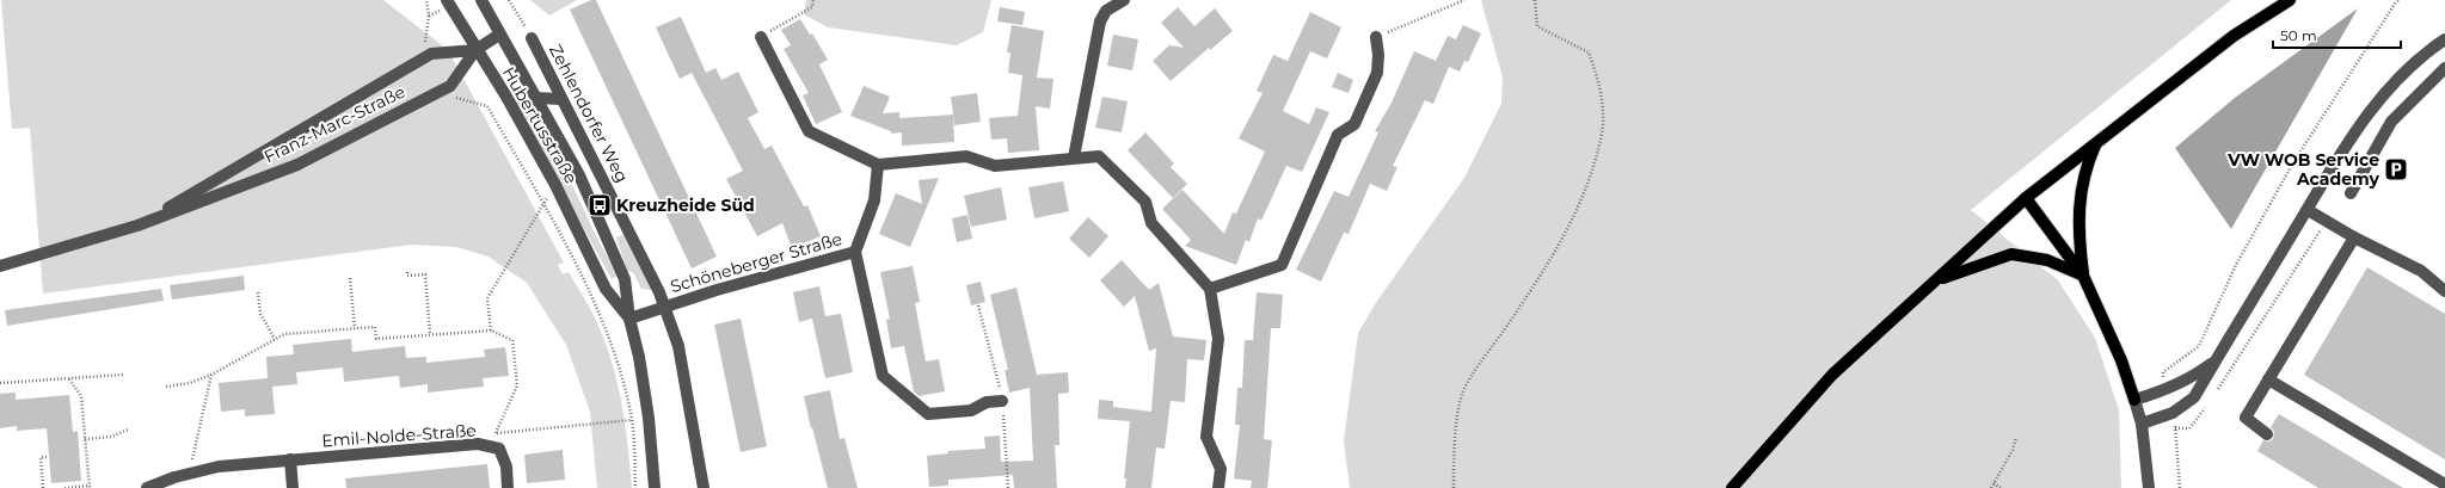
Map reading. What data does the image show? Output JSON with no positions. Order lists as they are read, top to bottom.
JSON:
{
  "streets": {
    "street": [
      "Zehlendorfer Weg",
      "Franz-Marc-Straße",
      "Hubertusstraße",
      "Schöneberger Straße",
      "Emil-Nolde-Straße"
    ]
  },
  "crossings": [
    ["Zehlendorfer Weg", "Hubertusstraße"],
    ["Zehlendorfer Weg", "Schöneberger Straße"],
    ["Franz-Marc-Straße", "Hubertusstraße"]
  ],
  "places": {
    "parking": ["VW WOB Service Academy"],
    "bus stop": ["Kreuzheide Süd"]
  },
  "scale_bar": "50 m"
}
